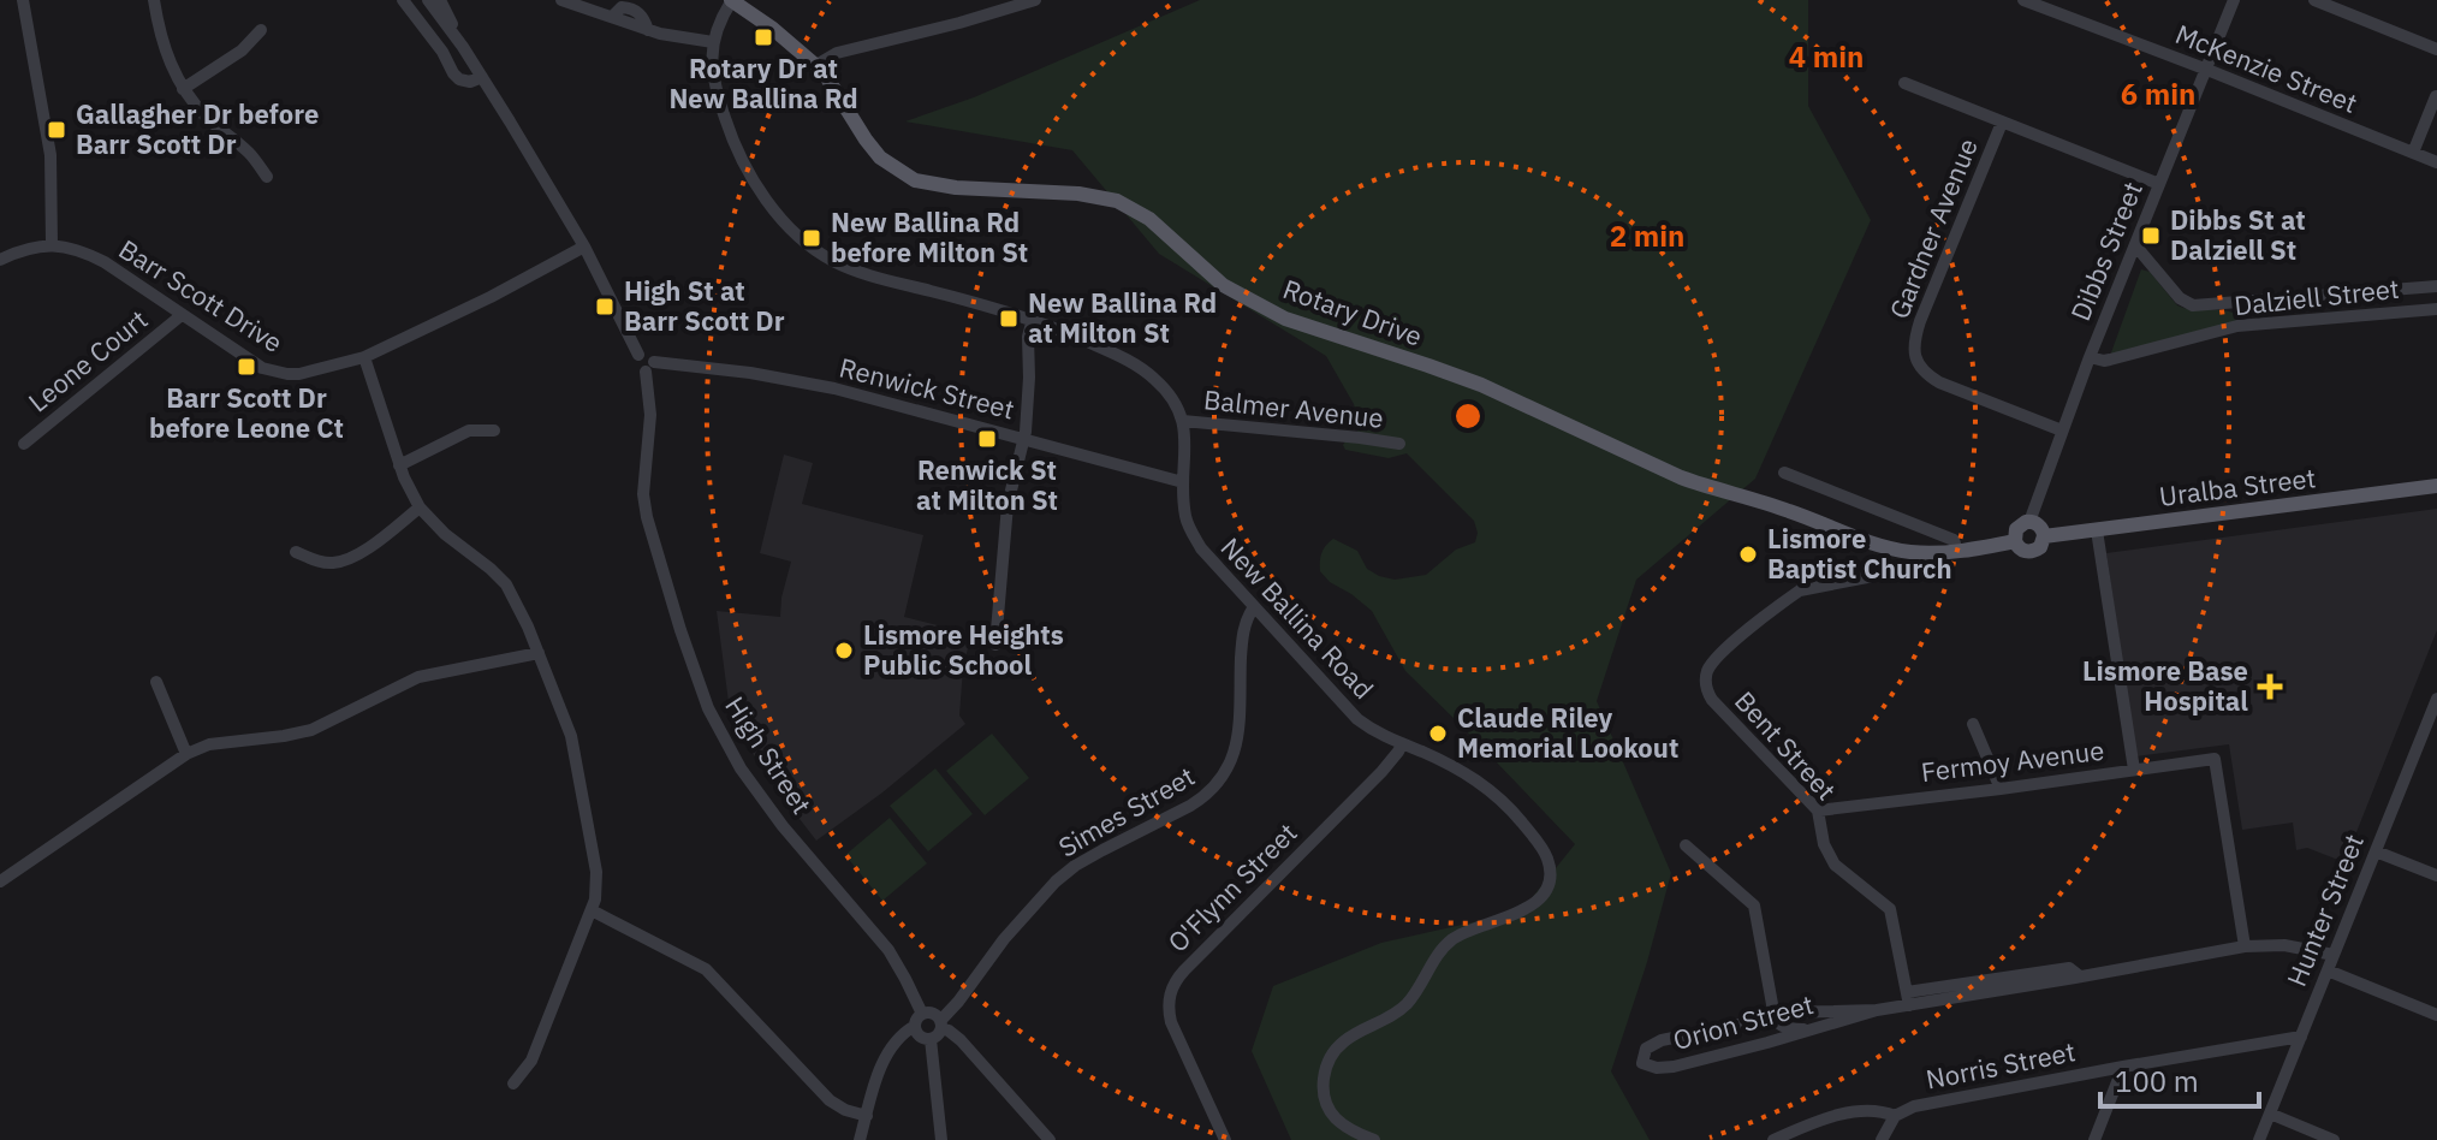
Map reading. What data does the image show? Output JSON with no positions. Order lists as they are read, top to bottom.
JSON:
{
  "streets": {
    "main road": ["Rotary Drive", "Uralba Street"],
    "street": [
      "McKenzie Street",
      "Gardner Avenue",
      "Dibbs Street",
      "Barr Scott Drive",
      "Dalziell Street",
      "Leone Court",
      "Renwick Street",
      "Balmer Avenue",
      "New Ballina Road",
      "Bent Street",
      "High Street",
      "Fermoy Avenue",
      "Simes Street",
      "O'Flynn Street",
      "Hunter Street",
      "Orion Street",
      "Norris Street"
    ]
  },
  "crossings": [
    ["McKenzie Street", "Dibbs Street"],
    ["Gardner Avenue", "Dibbs Street"],
    ["Dibbs Street", "Dalziell Street"],
    ["Dibbs Street", "Uralba Street"],
    ["Barr Scott Drive", "Leone Court"],
    ["Barr Scott Drive", "High Street"],
    ["Rotary Drive", "Uralba Street"],
    ["Renwick Street", "New Ballina Road"],
    ["Renwick Street", "High Street"],
    ["Balmer Avenue", "New Ballina Road"],
    ["Uralba Street", "Bent Street"],
    ["New Ballina Road", "Simes Street"],
    ["New Ballina Road", "O'Flynn Street"],
    ["Bent Street", "Fermoy Avenue"],
    ["Bent Street", "Orion Street"],
    ["High Street", "Simes Street"],
    ["Fermoy Avenue", "Orion Street"],
    ["Hunter Street", "Orion Street"],
    ["Hunter Street", "Norris Street"]
  ],
  "places": {
    "transit": [
      "Rotary Dr at New Ballina Rd",
      "Gallagher Dr before Barr Scott Dr",
      "Dibbs St at Dalziell St",
      "New Ballina Rd before Milton St",
      "High St at Barr Scott Dr",
      "New Ballina Rd at Milton St",
      "Barr Scott Dr before Leone Ct",
      "Renwick St at Milton St"
    ],
    "other": ["Lismore Baptist Church", "Lismore Heights Public School", "Claude Riley Memorial Lookout"],
    "health": ["Lismore Base Hospital"]
  },
  "scale_bar": "100 m",
  "rings": ["4 min", "6 min", "2 min"]
}
